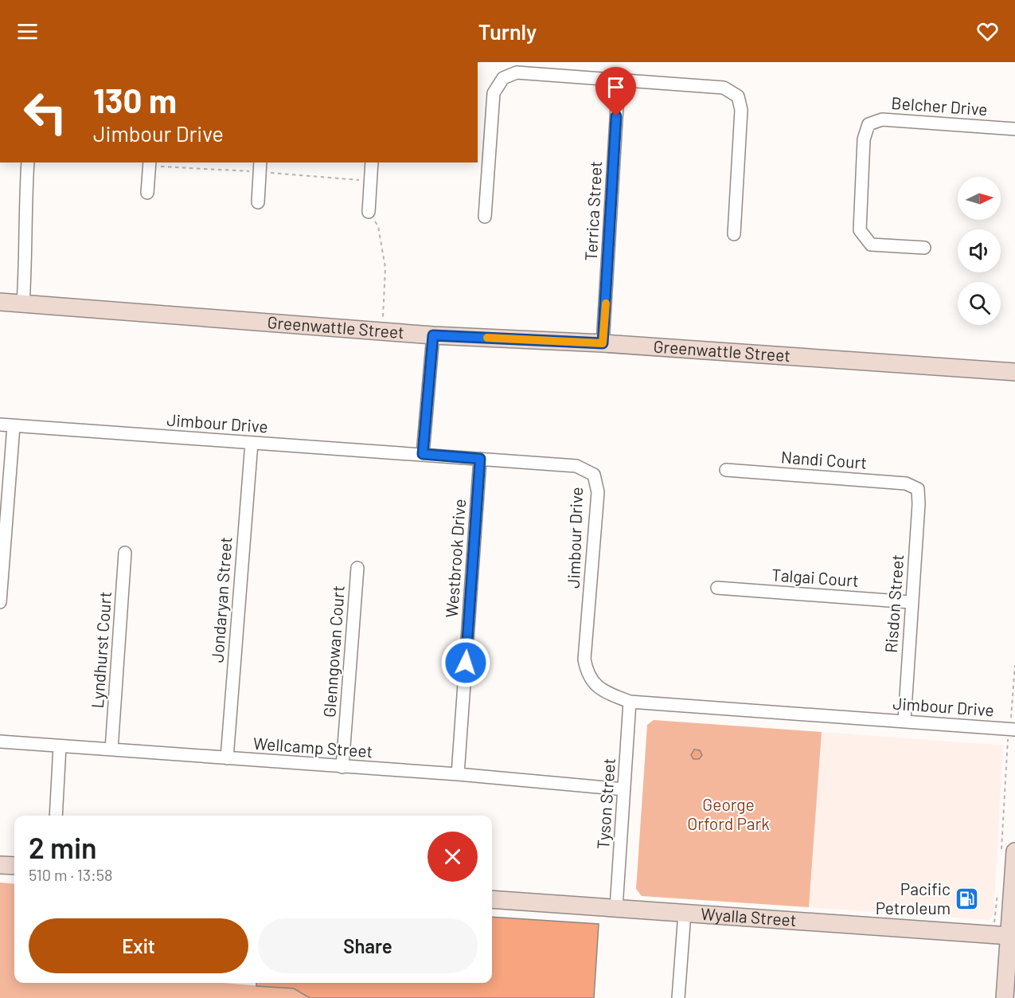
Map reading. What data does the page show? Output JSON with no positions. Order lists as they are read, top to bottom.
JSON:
{
  "streets": {
    "street": [
      "Belcher Drive",
      "Terrica Street",
      "Greenwattle Street",
      "Jimbour Drive",
      "Nandi Court",
      "Westbrook Drive",
      "Talgai Court",
      "Jondaryan Street",
      "Risdon Street",
      "Lyndhurst Court",
      "Glenngowan Court",
      "Wellcamp Street",
      "Tyson Street",
      "Wyalla Street"
    ]
  },
  "crossings": [
    ["Terrica Street", "Greenwattle Street"],
    ["Jimbour Drive", "Westbrook Drive"],
    ["Jimbour Drive", "Jondaryan Street"],
    ["Jimbour Drive", "Risdon Street"],
    ["Jimbour Drive", "Tyson Street"],
    ["Nandi Court", "Risdon Street"],
    ["Westbrook Drive", "Wellcamp Street"],
    ["Talgai Court", "Risdon Street"],
    ["Jondaryan Street", "Wellcamp Street"],
    ["Lyndhurst Court", "Wellcamp Street"],
    ["Glenngowan Court", "Wellcamp Street"],
    ["Wellcamp Street", "Tyson Street"],
    ["Tyson Street", "Wyalla Street"]
  ],
  "parks": ["George Orford Park"],
  "places": {
    "fuel station": ["Pacific Petroleum"]
  },
  "north": "right",
  "page": {
    "header": "Turnly",
    "turn": ["130 m", "Jimbour Drive"],
    "heading": ["2 min", "510 m · 13:58"],
    "buttons": ["Exit", "Share"]
  }
}
